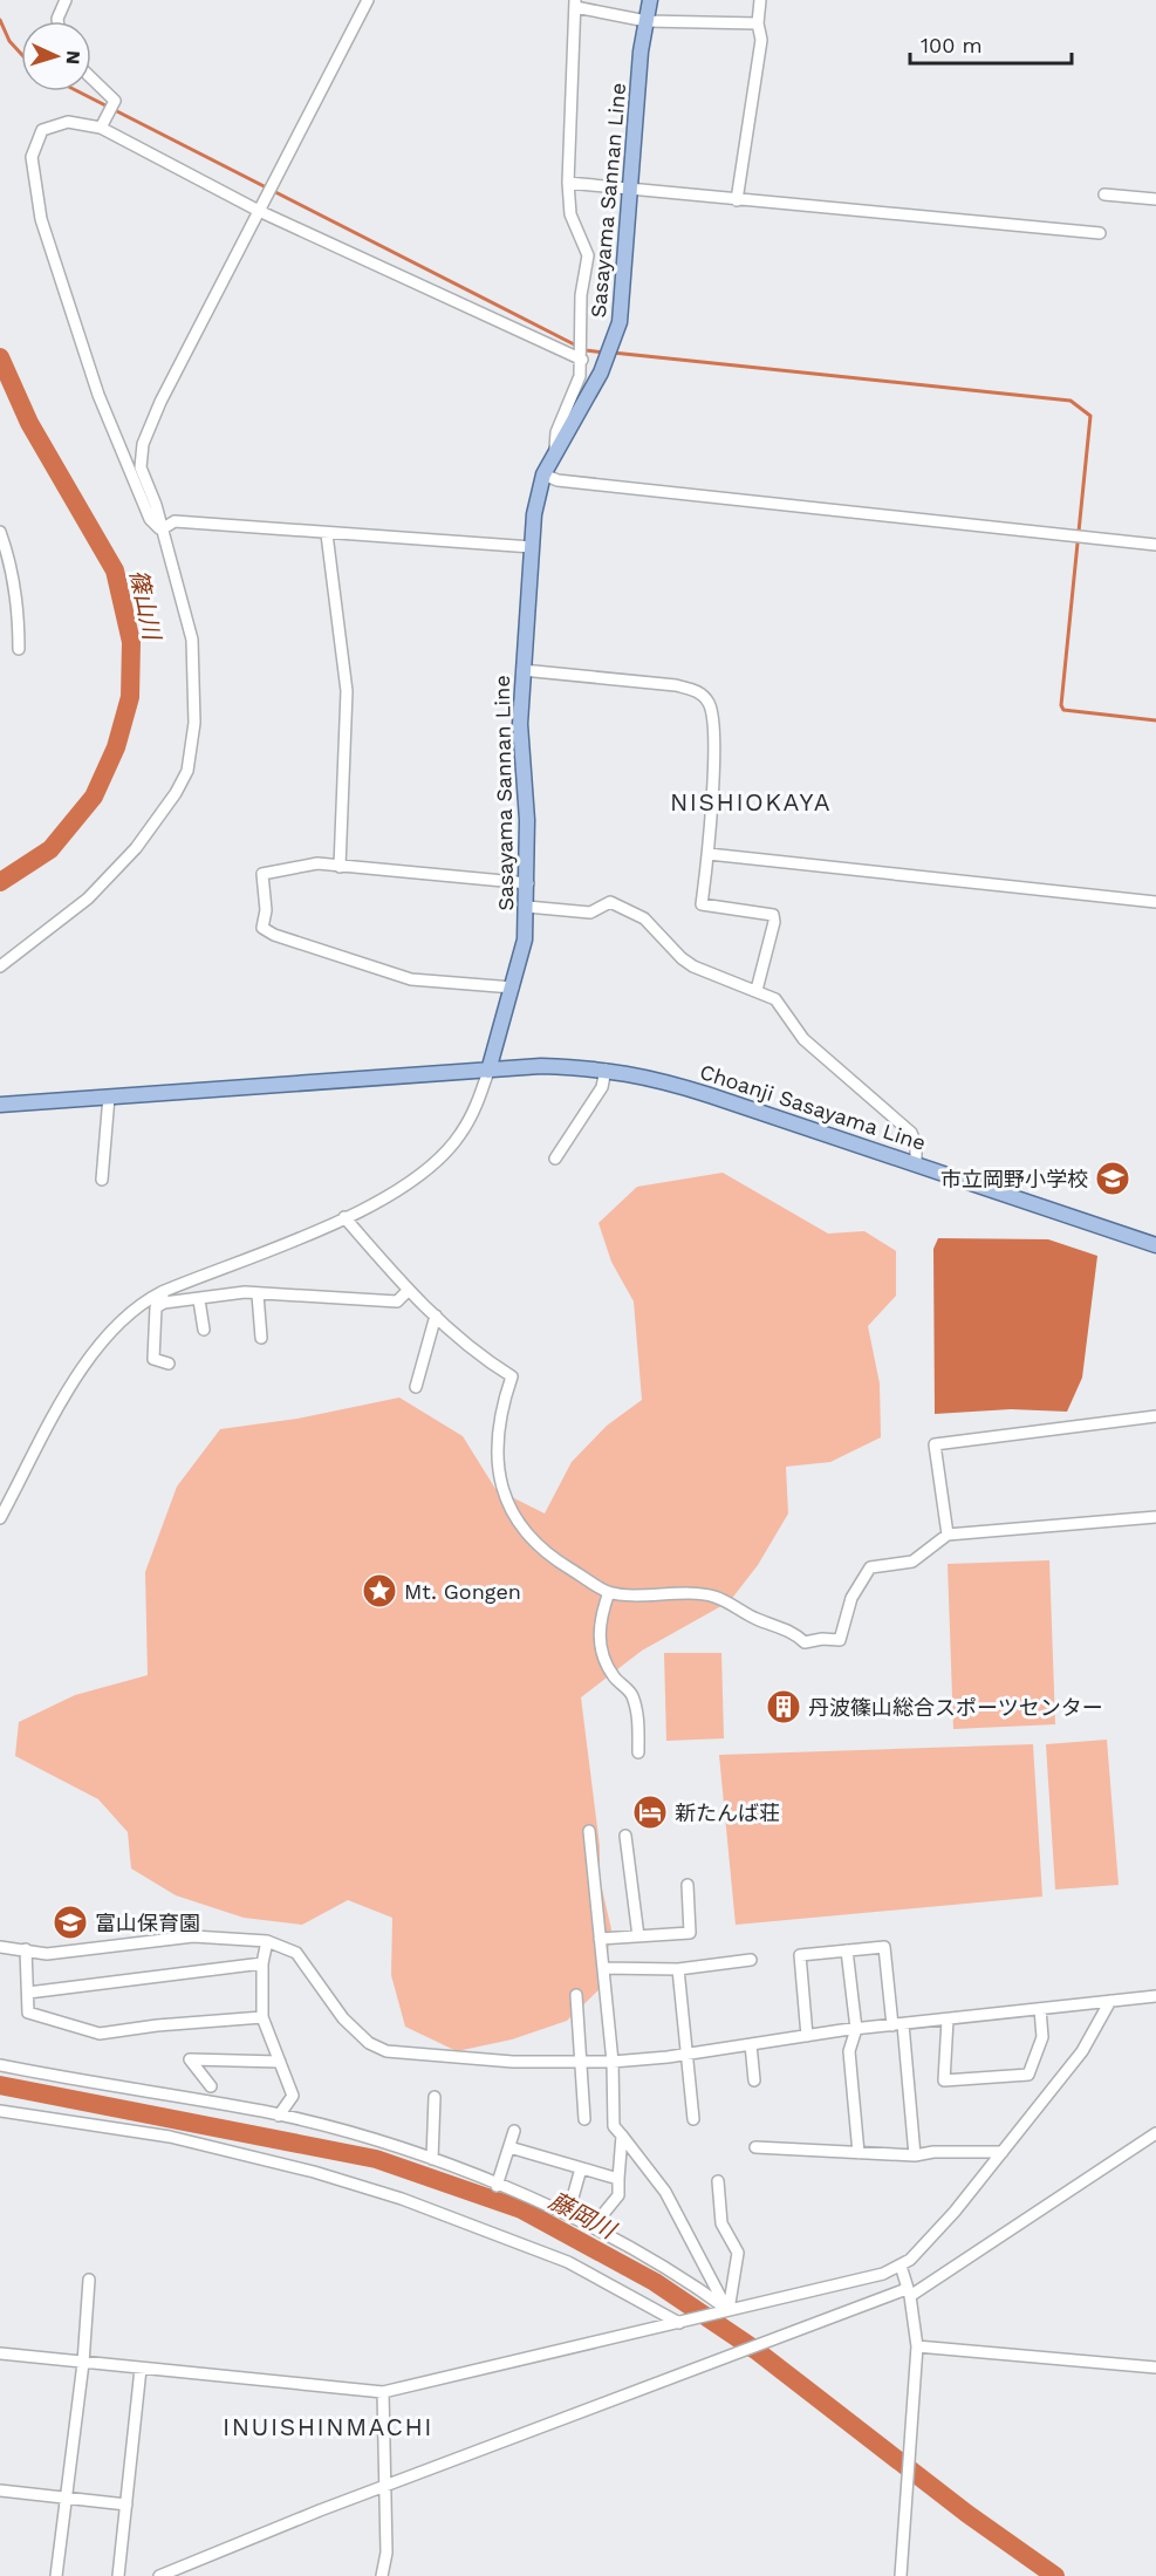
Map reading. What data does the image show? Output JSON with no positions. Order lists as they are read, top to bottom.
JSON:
{
  "streets": {
    "main road": ["Sasayama Sannan Line", "Choanji Sasayama Line"]
  },
  "crossings": [
    ["Sasayama Sannan Line", "Choanji Sasayama Line"]
  ],
  "districts": ["NISHIOKAYA", "INUISHINMACHI"],
  "water": ["篠山川", "藤岡川"],
  "places": {
    "school or university": ["市立岡野小学校", "富山保育園"],
    "place": ["Mt. Gongen"],
    "building": ["丹波篠山総合スポーツセンター"],
    "hotel": ["新たんば荘"]
  },
  "scale_bar": "100 m",
  "north": "right"
}
